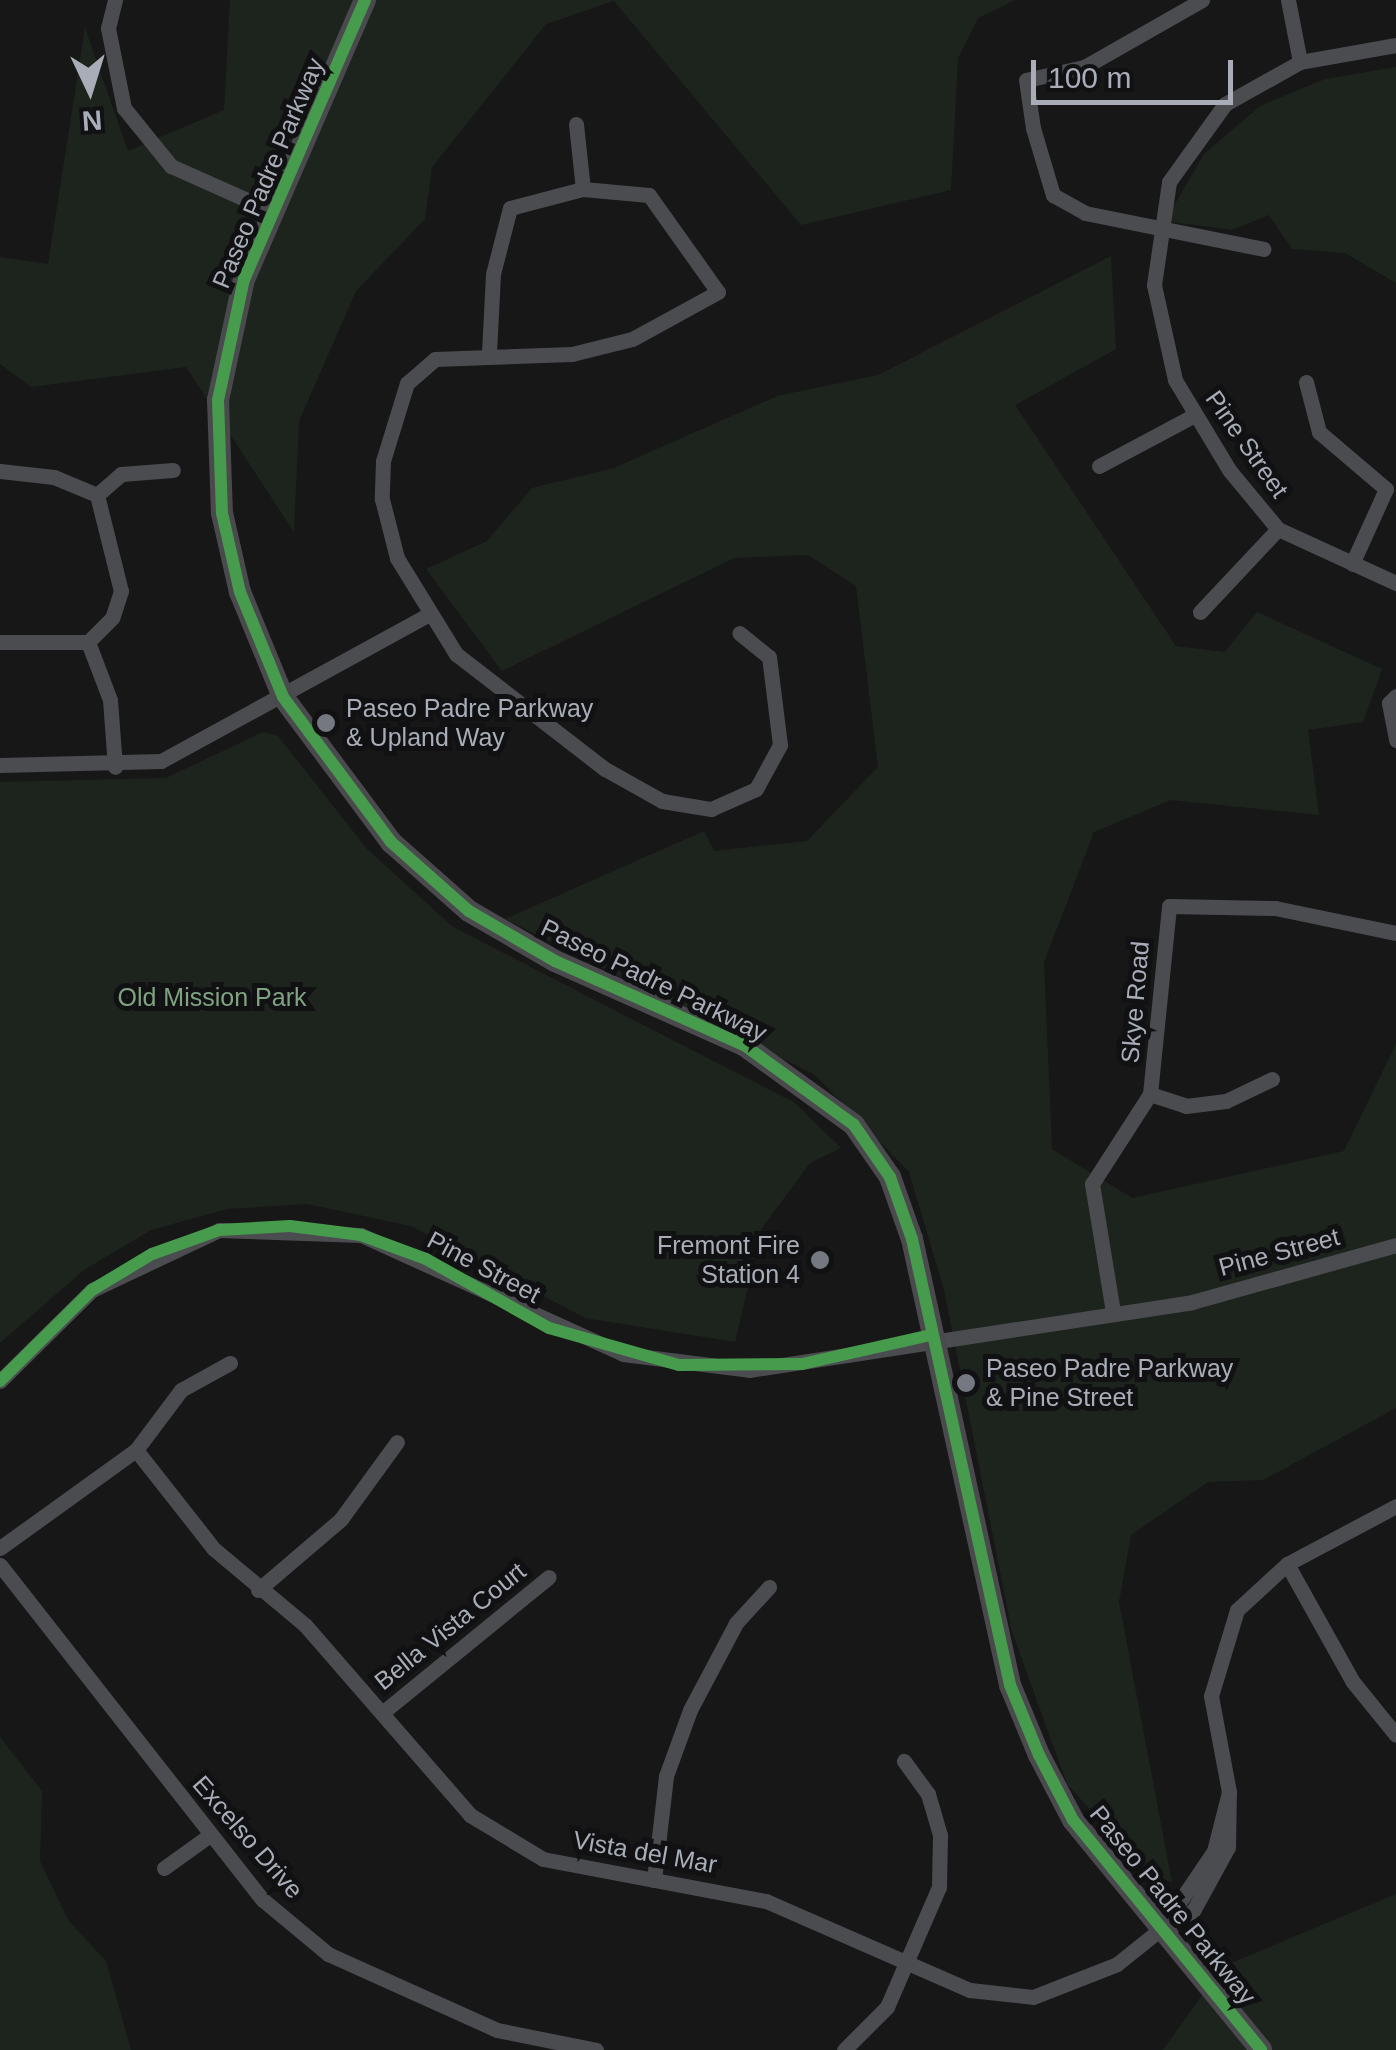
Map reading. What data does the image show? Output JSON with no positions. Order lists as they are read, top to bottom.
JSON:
{
  "streets": {
    "main road": ["Paseo Padre Parkway"],
    "street": [
      "Pine Street",
      "Skye Road",
      "Bella Vista Court",
      "Excelso Drive",
      "Vista del Mar"
    ]
  },
  "crossings": [
    ["Paseo Padre Parkway", "Pine Street"],
    ["Paseo Padre Parkway", "Vista del Mar"],
    ["Pine Street", "Skye Road"],
    ["Bella Vista Court", "Vista del Mar"]
  ],
  "parks": ["Old Mission Park"],
  "places": ["Paseo Padre Parkway & Upland Way", "Fremont Fire Station 4", "Paseo Padre Parkway & Pine Street"],
  "scale_bar": "100 m",
  "north": "bottom"
}
